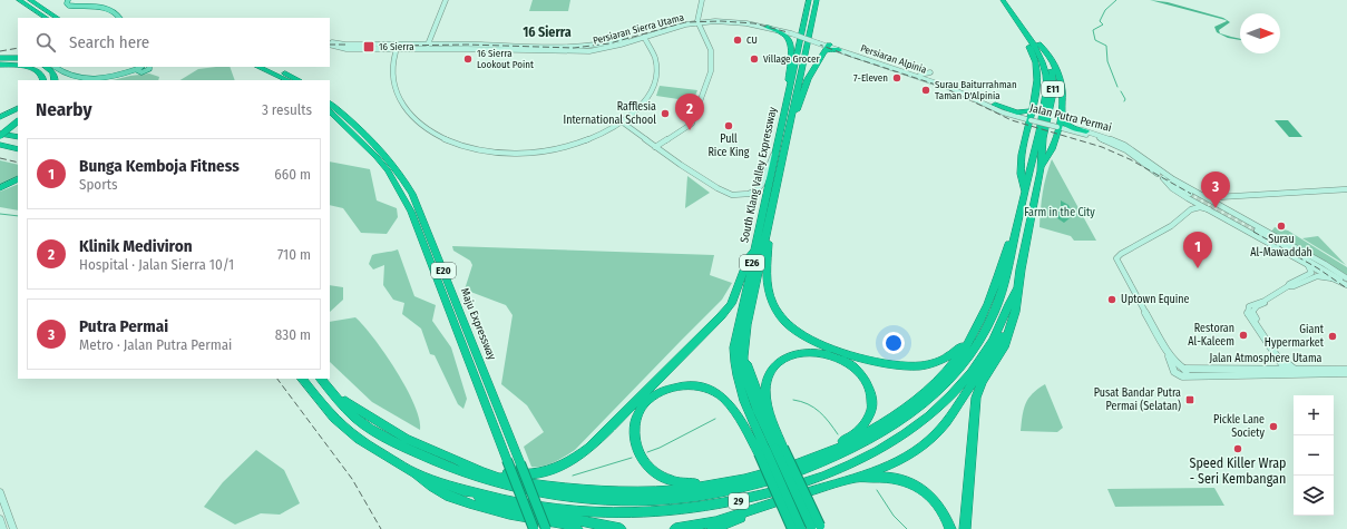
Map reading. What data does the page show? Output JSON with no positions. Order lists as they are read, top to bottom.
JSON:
{
  "streets": {
    "highway": [
      "E11",
      "South Klang Valley Expressway",
      "E26",
      "E20",
      "Maju Expressway",
      "29"
    ],
    "street": [
      "Persiaran Sierra Utama",
      "Persiaran Alpinia",
      "Jalan Putra Permai",
      "Jalan Atmosphere Utama"
    ]
  },
  "crossings": [
    ["Persiaran Alpinia", "Jalan Putra Permai"],
    ["E11", "29"]
  ],
  "districts": ["16 Sierra"],
  "parks": ["Farm in the City"],
  "places": {
    "other": [
      "CU",
      "16 Sierra Lookout Point",
      "Village Grocer",
      "7-Eleven",
      "Surau Baiturrahman Taman D'Alpinia",
      "Rafflesia International School",
      "Pull Rice King",
      "Surau Al-Mawaddah",
      "Uptown Equine",
      "Restoran Al-Kaleem",
      "Giant Hypermarket",
      "Pickle Lane Society",
      "Speed Killer Wrap - Seri Kembangan"
    ],
    "transit": ["16 Sierra", "Pusat Bandar Putra Permai (Selatan)"]
  },
  "north": "right",
  "page": {
    "search": "Search here",
    "heading": ["Nearby", "3 results"],
    "pins": ["2", "3", "1"],
    "list": [
      {
        "mark": "1",
        "name": "Bunga Kemboja Fitness",
        "note": "Sports",
        "value": "660 m"
      },
      {
        "mark": "2",
        "name": "Klinik Mediviron",
        "note": "Hospital · Jalan Sierra 10/1",
        "value": "710 m"
      },
      {
        "mark": "3",
        "name": "Putra Permai",
        "note": "Metro · Jalan Putra Permai",
        "value": "830 m"
      }
    ],
    "map_buttons": ["+", "−"]
  }
}
